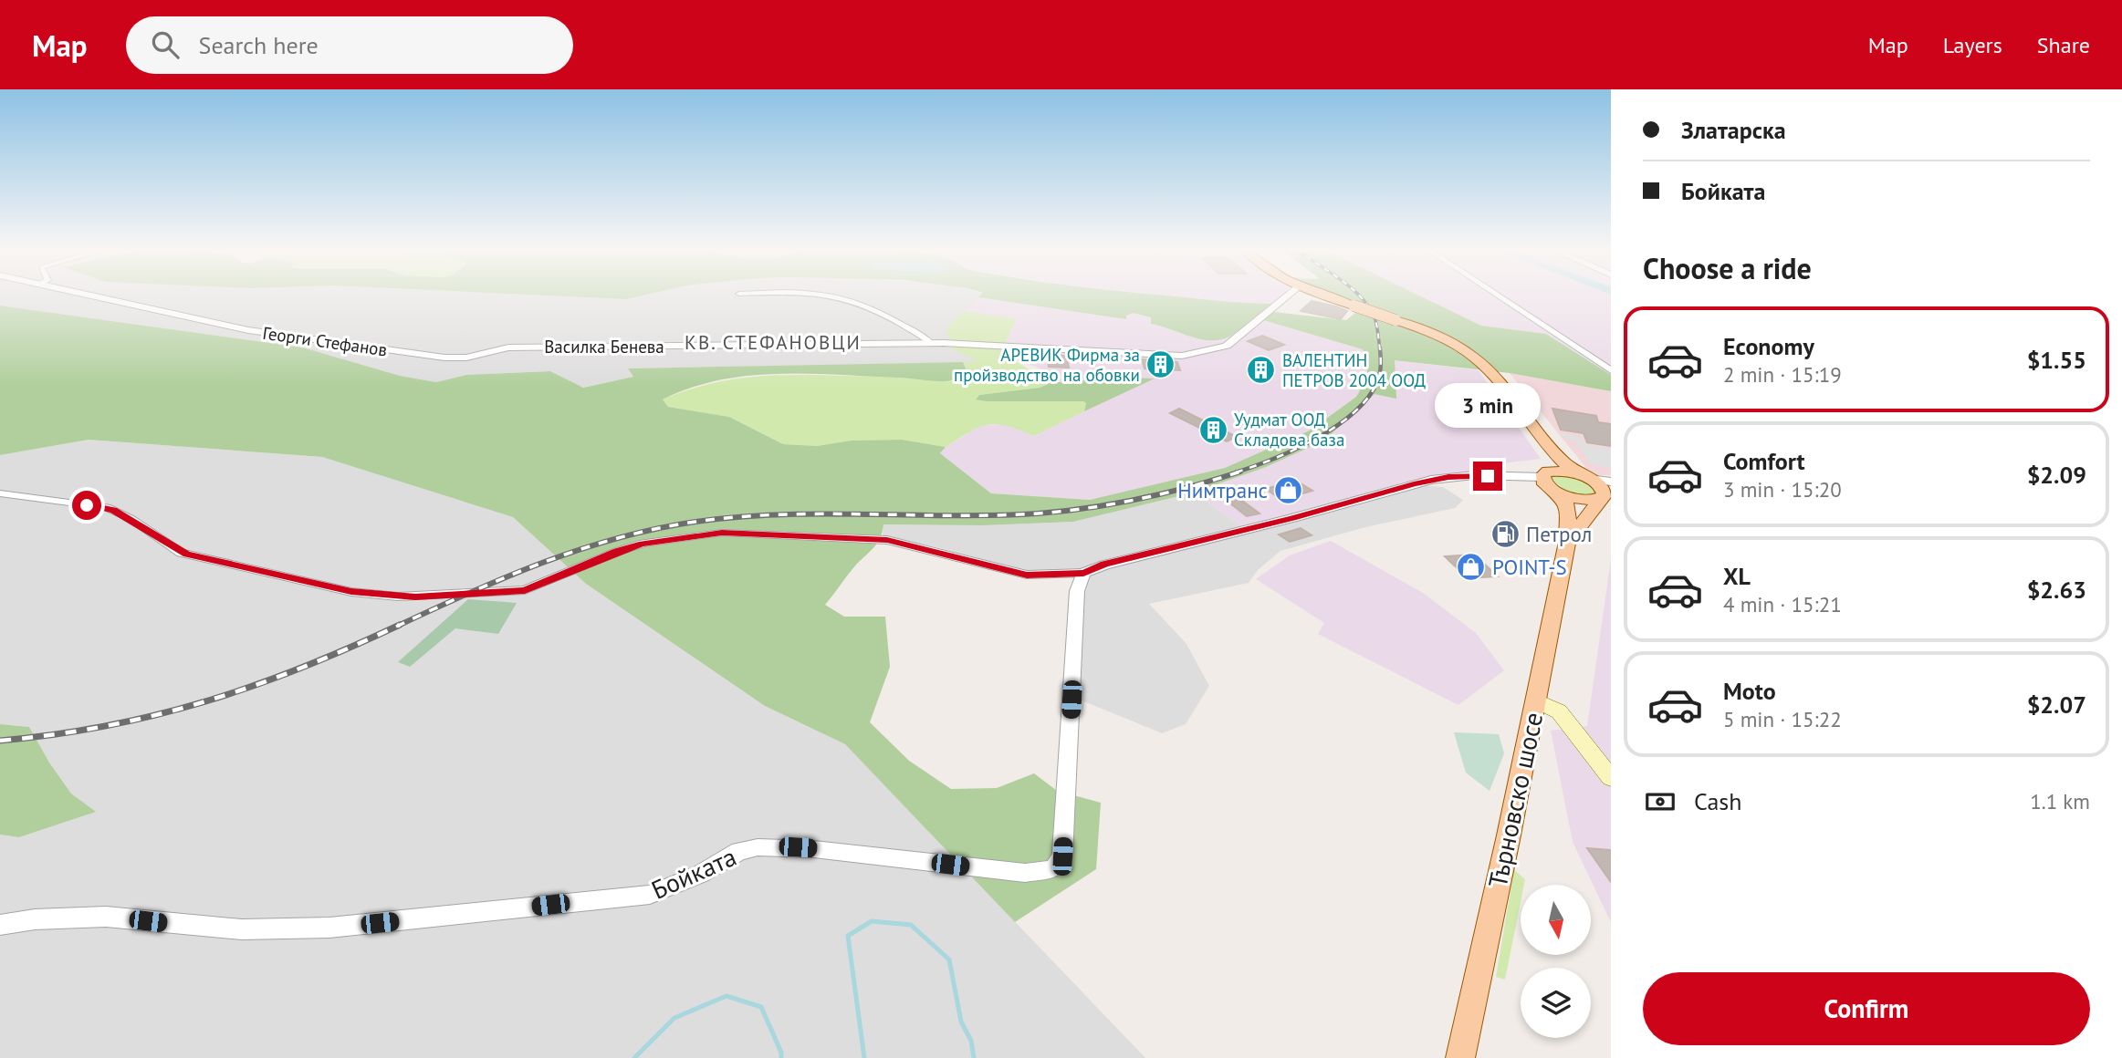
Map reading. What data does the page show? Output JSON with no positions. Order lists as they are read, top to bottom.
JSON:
{
  "streets": {
    "main road": ["Търновско шосе"],
    "street": ["Георги Стефанов", "Василка Бенева", "Бойката"]
  },
  "crossings": [
    ["Георги Стефанов", "Василка Бенева"]
  ],
  "districts": ["КВ. СТЕФАНОВЦИ"],
  "places": {
    "building": ["АРЕВИК Фирма за пройзводство на обовки", "ВАЛЕНТИН ПЕТРОВ 2004 ООД", "Уудмат ООД Складова база"],
    "shop": ["Нимтранс", "POINT-S"],
    "fuel station": ["Петрол"]
  },
  "north": "bottom",
  "page": {
    "header": "Map",
    "search": "Search here",
    "nav": ["Map", "Layers", "Share"],
    "banner": ["Златарска", "Бойката"],
    "heading": "Choose a ride",
    "list": [
      {
        "name": "Economy",
        "note": "2 min · 15:19",
        "value": "$1.55"
      },
      {
        "name": "Comfort",
        "note": "3 min · 15:20",
        "value": "$2.09"
      },
      {
        "name": "XL",
        "note": "4 min · 15:21",
        "value": "$2.63"
      },
      {
        "name": "Moto",
        "note": "5 min · 15:22",
        "value": "$2.07"
      }
    ],
    "bubble": "3 min",
    "pay": ["Cash", "1.1 km"],
    "buttons": "Confirm"
  }
}
